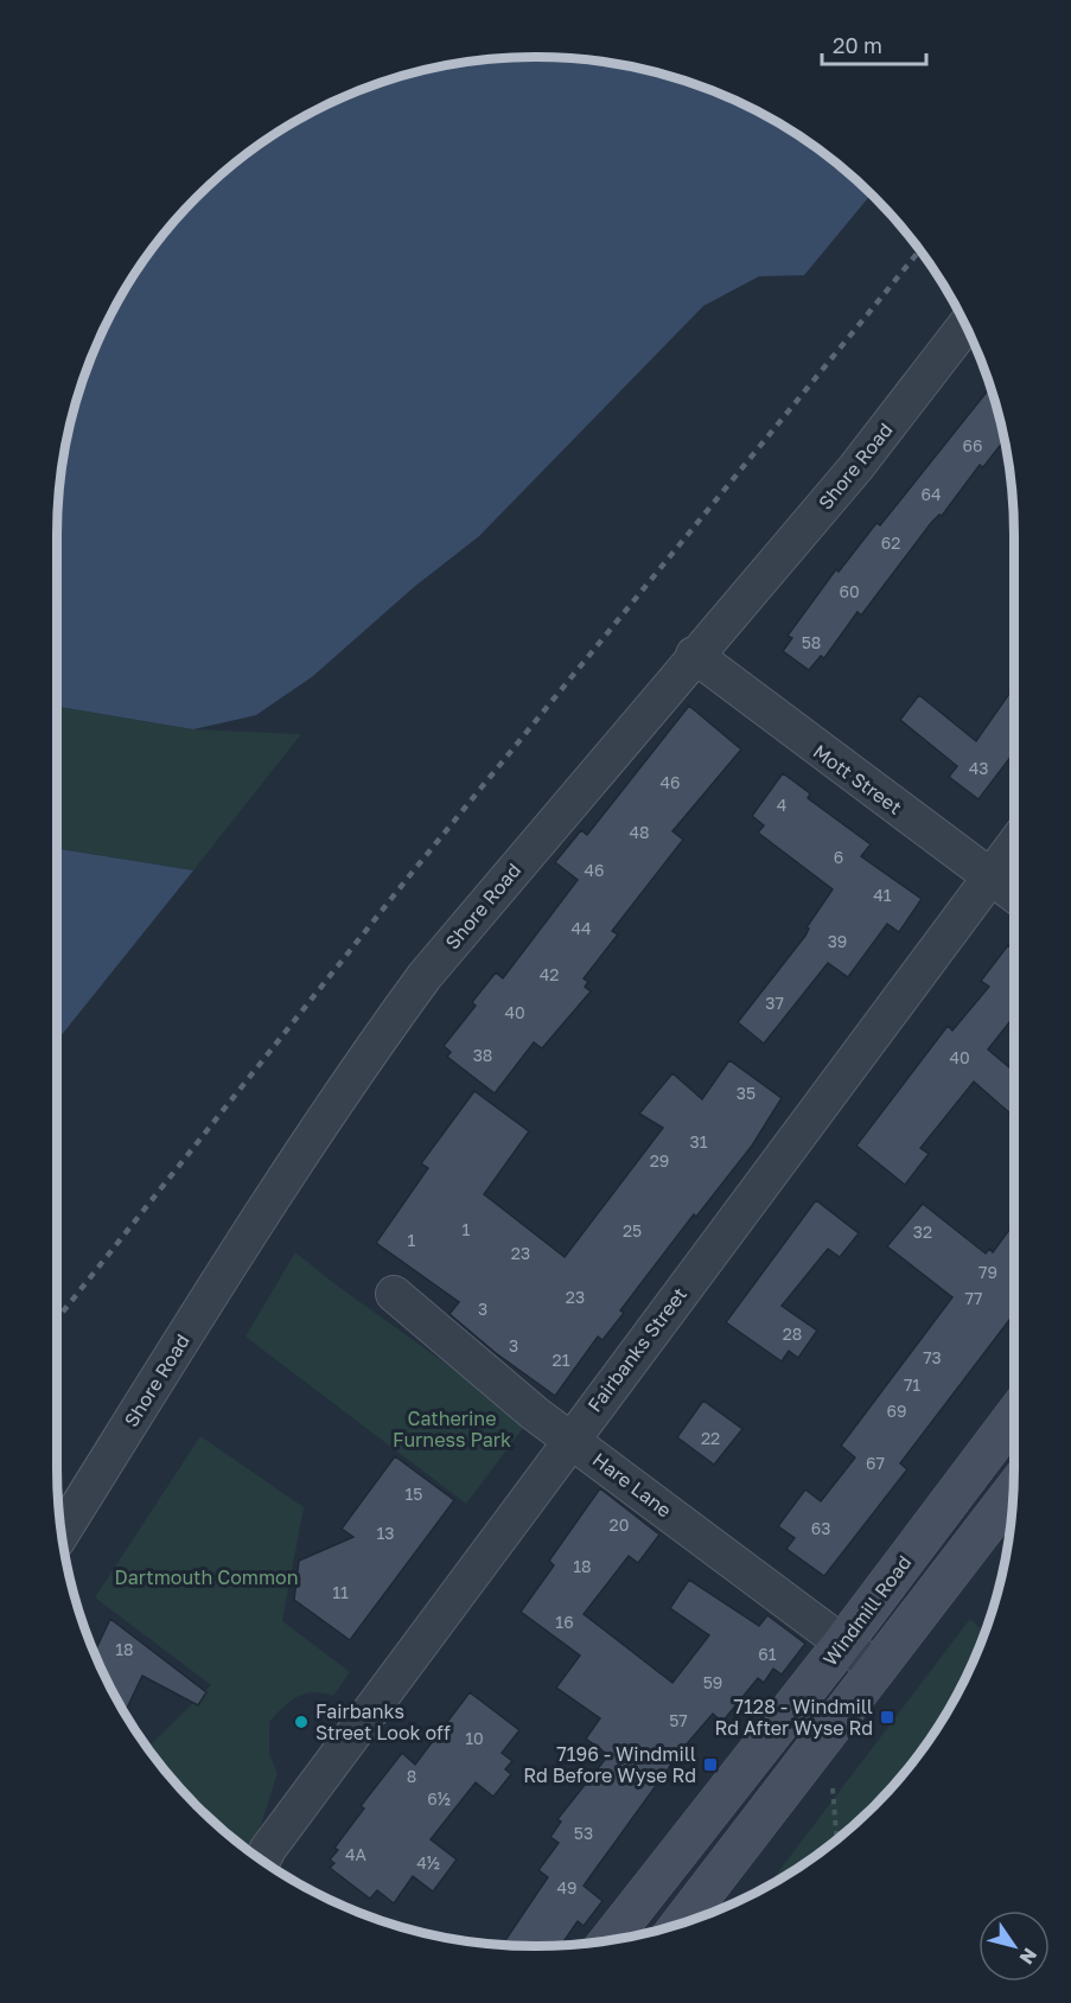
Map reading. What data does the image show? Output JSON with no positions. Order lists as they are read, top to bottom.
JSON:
{
  "streets": {
    "main road": ["Windmill Road"],
    "street": [
      "Shore Road",
      "Mott Street",
      "Fairbanks Street",
      "Hare Lane"
    ]
  },
  "crossings": [
    ["Shore Road", "Mott Street"],
    ["Mott Street", "Fairbanks Street"],
    ["Fairbanks Street", "Hare Lane"],
    ["Hare Lane", "Windmill Road"]
  ],
  "parks": ["Catherine Furness Park", "Dartmouth Common"],
  "places": {
    "transit": ["7128 - Windmill Rd After Wyse Rd", "7196 - Windmill Rd Before Wyse Rd"],
    "other": ["Fairbanks Street Look off"]
  },
  "house_numbers": [
    "66",
    "64",
    "62",
    "60",
    "58",
    "43",
    "46",
    "4",
    "48",
    "6",
    "46",
    "41",
    "44",
    "39",
    "42",
    "37",
    "40",
    "38",
    "40",
    "35",
    "31",
    "29",
    "1",
    "25",
    "32",
    "1",
    "23",
    "79",
    "23",
    "77",
    "3",
    "28",
    "3",
    "73",
    "21",
    "71",
    "69",
    "22",
    "67",
    "15",
    "20",
    "63",
    "13",
    "18",
    "11",
    "16",
    "18",
    "61",
    "59",
    "57",
    "10",
    "8",
    "6½",
    "53",
    "4A",
    "4½",
    "49"
  ],
  "scale_bar": "20 m",
  "north": "bottom right"
}
